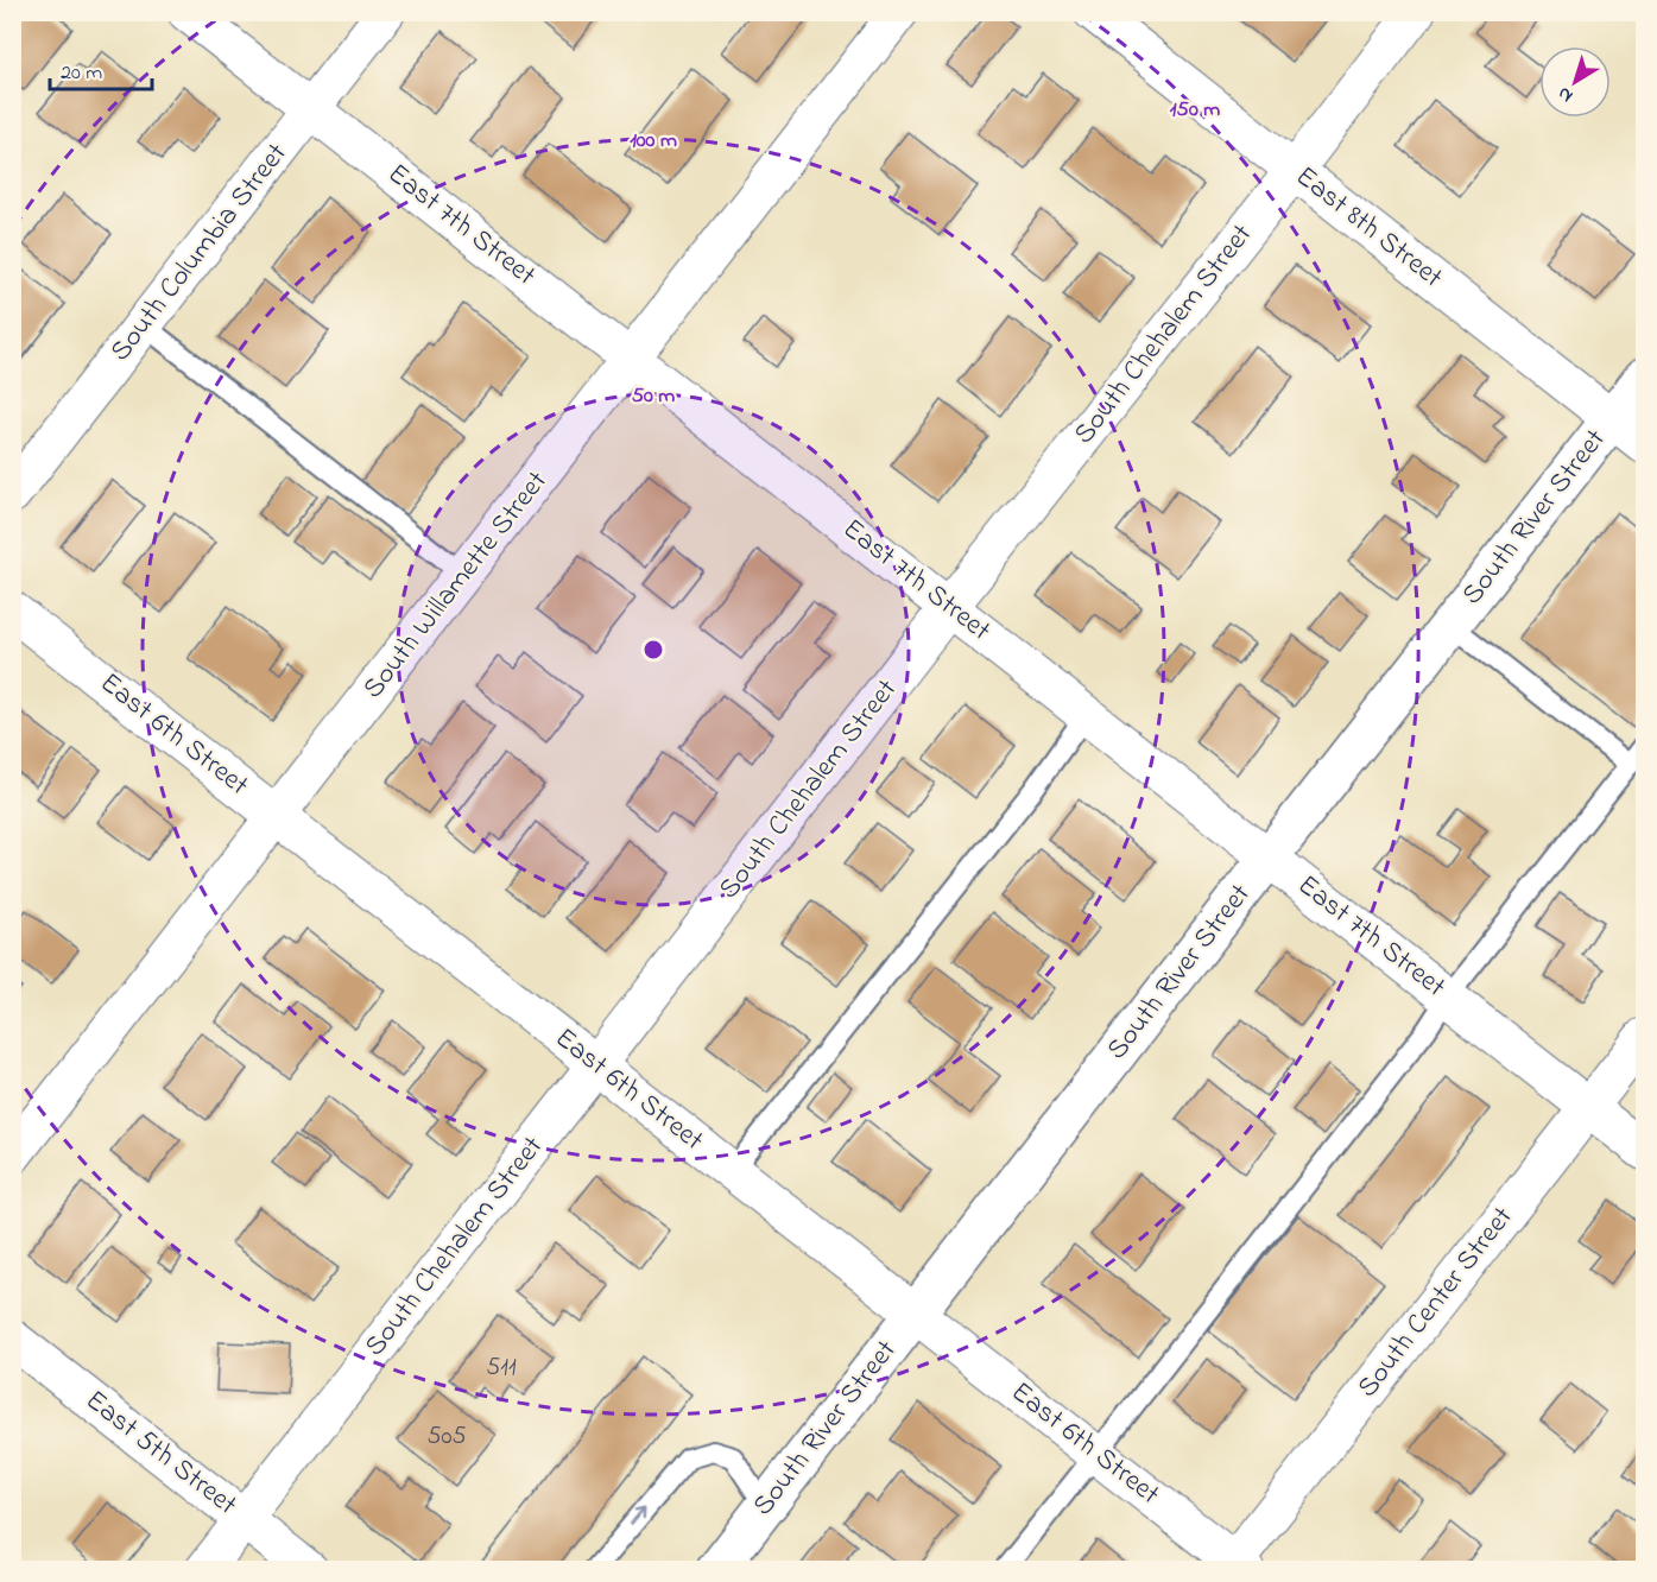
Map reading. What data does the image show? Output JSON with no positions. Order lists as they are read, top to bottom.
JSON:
{
  "streets": {
    "street": [
      "East 7th Street",
      "East 8th Street",
      "South Columbia Street",
      "South Chehalem Street",
      "South River Street",
      "South Willamette Street",
      "East 6th Street",
      "South Center Street",
      "East 5th Street"
    ]
  },
  "crossings": [
    ["East 7th Street", "South Columbia Street"],
    ["East 7th Street", "South Chehalem Street"],
    ["East 7th Street", "South River Street"],
    ["East 7th Street", "South Willamette Street"],
    ["East 7th Street", "South Center Street"],
    ["East 8th Street", "South Chehalem Street"],
    ["East 8th Street", "South River Street"],
    ["South Chehalem Street", "East 6th Street"],
    ["South Chehalem Street", "East 5th Street"],
    ["South River Street", "East 6th Street"],
    ["South Willamette Street", "East 6th Street"],
    ["East 6th Street", "South Center Street"]
  ],
  "house_numbers": ["511", "505"],
  "scale_bar": "20 m",
  "north": "bottom left",
  "rings": ["150 m", "100 m", "50 m"]
}
